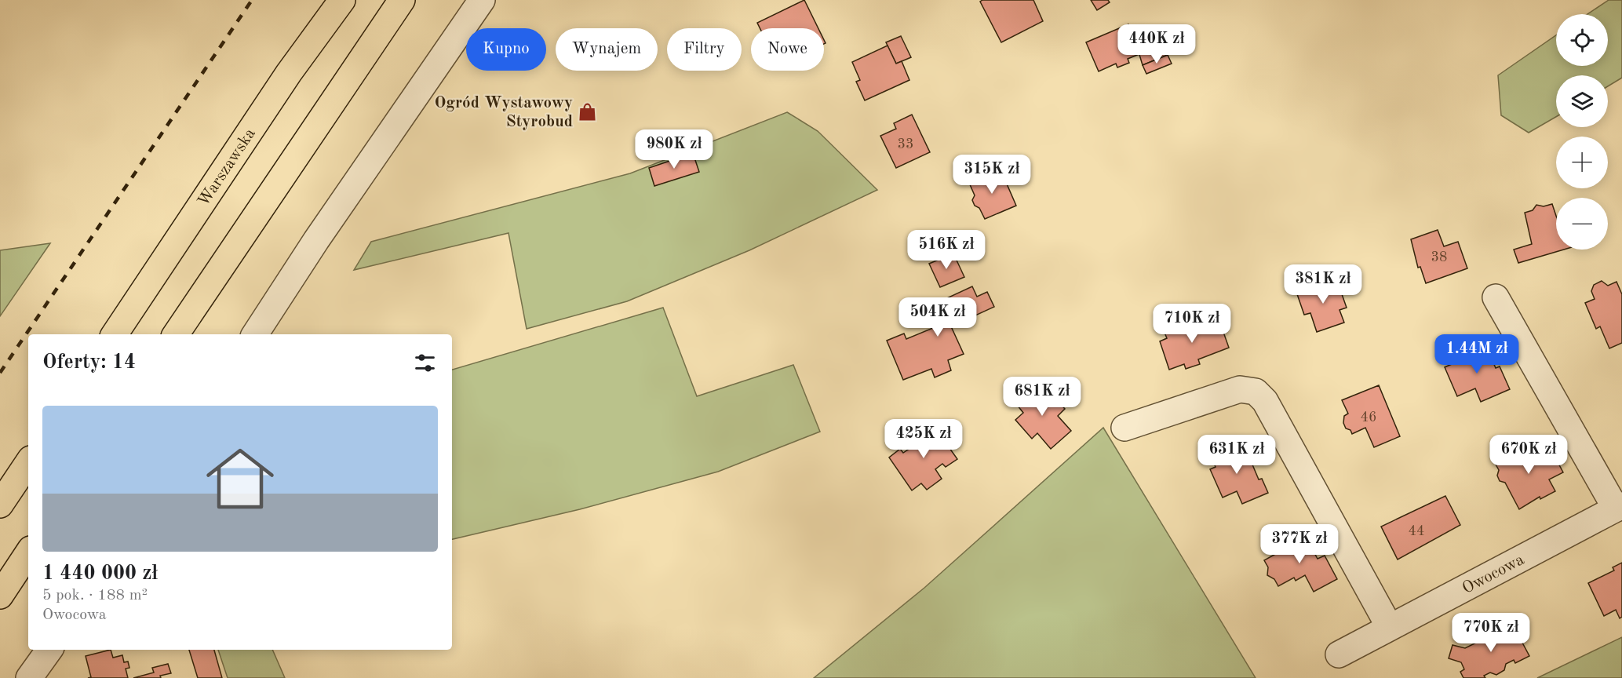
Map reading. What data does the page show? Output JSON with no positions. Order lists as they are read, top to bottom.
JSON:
{
  "streets": {
    "main road": ["Warszawska"],
    "street": ["Owocowa"]
  },
  "places": {
    "shop": ["Ogród Wystawowy Styrobud"]
  },
  "house_numbers": [
    "33",
    "38",
    "46",
    "44"
  ],
  "page": {
    "map_buttons": ["+", "−"],
    "price": [
      "440K zł",
      "980K zł",
      "315K zł",
      "516K zł",
      "381K zł",
      "504K zł",
      "710K zł",
      "1.44M zł",
      "681K zł",
      "425K zł",
      "631K zł",
      "670K zł",
      "377K zł",
      "770K zł"
    ],
    "chip": [
      "Kupno",
      "Wynajem",
      "Filtry",
      "Nowe"
    ],
    "heading": "Oferty: 14",
    "list": [
      {
        "name": "1 440 000 zł",
        "note": "5 pok. · 188 m² · Owocowa"
      }
    ]
  }
}
